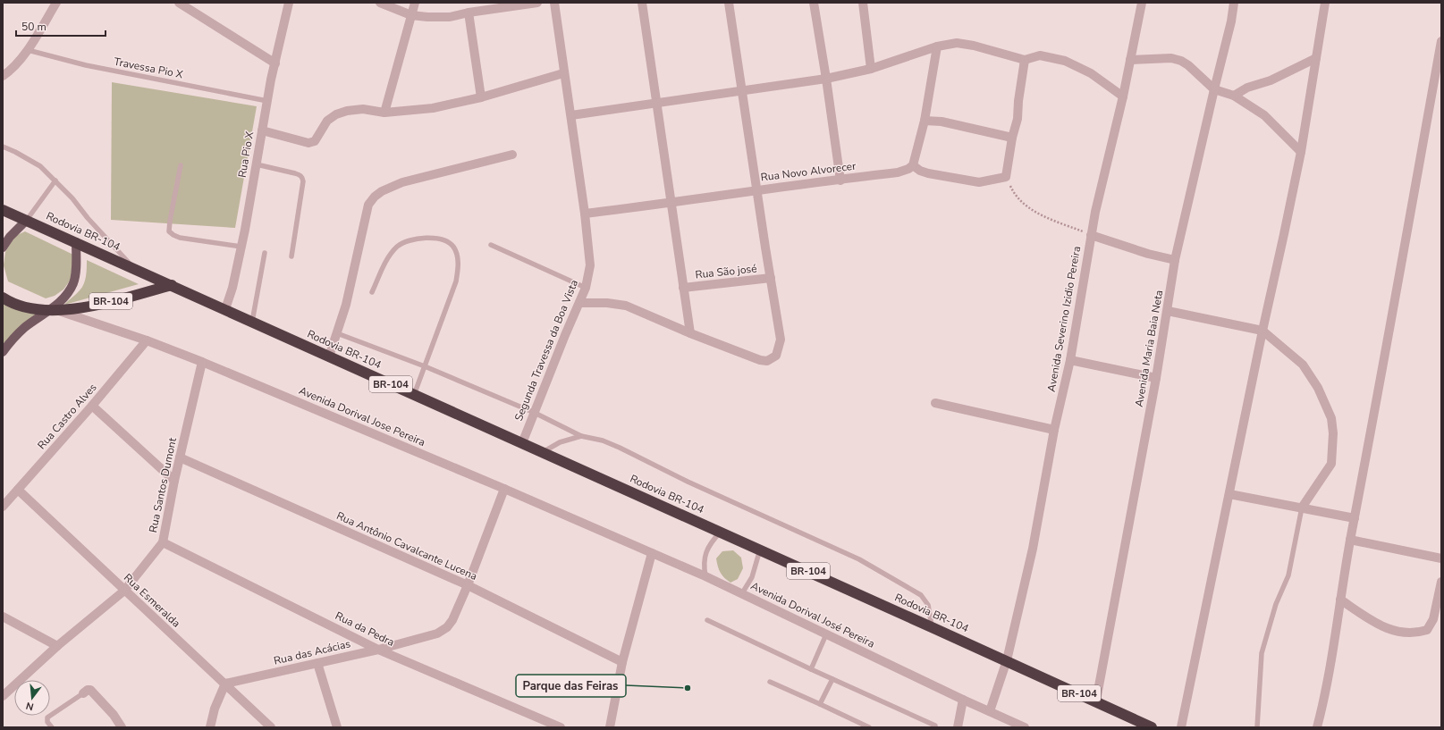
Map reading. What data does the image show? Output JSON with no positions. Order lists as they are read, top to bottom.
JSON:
{
  "streets": {
    "highway": ["Rodovia BR-104", "BR-104"],
    "street": [
      "Rua Pio X",
      "Rua Novo Alvorecer",
      "Rua São josé",
      "Avenida Severino Izidio Pereira",
      "Avenida Maria Baia Neta",
      "Segunda Travessa da Boa Vista",
      "Rua Castro Alves",
      "Avenida Dorival Jose Pereira",
      "Rua Santos Dumont",
      "Rua Antônio Cavalcante Lucena",
      "Rua Esmeralda",
      "Avenida Dorival José Pereira",
      "Rua da Pedra",
      "Rua das Acácias"
    ],
    "lane": ["Travessa Pio X"]
  },
  "crossings": [
    ["Travessa Pio X", "Rua Pio X"],
    ["Rua Pio X", "Rodovia BR-104"],
    ["Rua Novo Alvorecer", "Segunda Travessa da Boa Vista"],
    ["Rodovia BR-104", "BR-104"],
    ["Rodovia BR-104", "Avenida Severino Izidio Pereira"],
    ["Rodovia BR-104", "Avenida Maria Baia Neta"],
    ["Rodovia BR-104", "Segunda Travessa da Boa Vista"],
    ["Rodovia BR-104", "Avenida Dorival José Pereira"],
    ["BR-104", "Avenida Dorival Jose Pereira"],
    ["Avenida Severino Izidio Pereira", "Avenida Dorival José Pereira"],
    ["Rua Castro Alves", "Avenida Dorival Jose Pereira"],
    ["Rua Castro Alves", "Rua Esmeralda"],
    ["Avenida Dorival Jose Pereira", "Rua Santos Dumont"],
    ["Avenida Dorival Jose Pereira", "Avenida Dorival José Pereira"],
    ["Avenida Dorival Jose Pereira", "Rua das Acácias"],
    ["Rua Santos Dumont", "Rua Antônio Cavalcante Lucena"],
    ["Rua Santos Dumont", "Rua Esmeralda"],
    ["Rua Santos Dumont", "Rua da Pedra"],
    ["Rua Antônio Cavalcante Lucena", "Rua das Acácias"],
    ["Rua Esmeralda", "Rua das Acácias"],
    ["Rua da Pedra", "Rua das Acácias"]
  ],
  "places": ["Parque das Feiras"],
  "scale_bar": "50 m",
  "north": "bottom"
}
